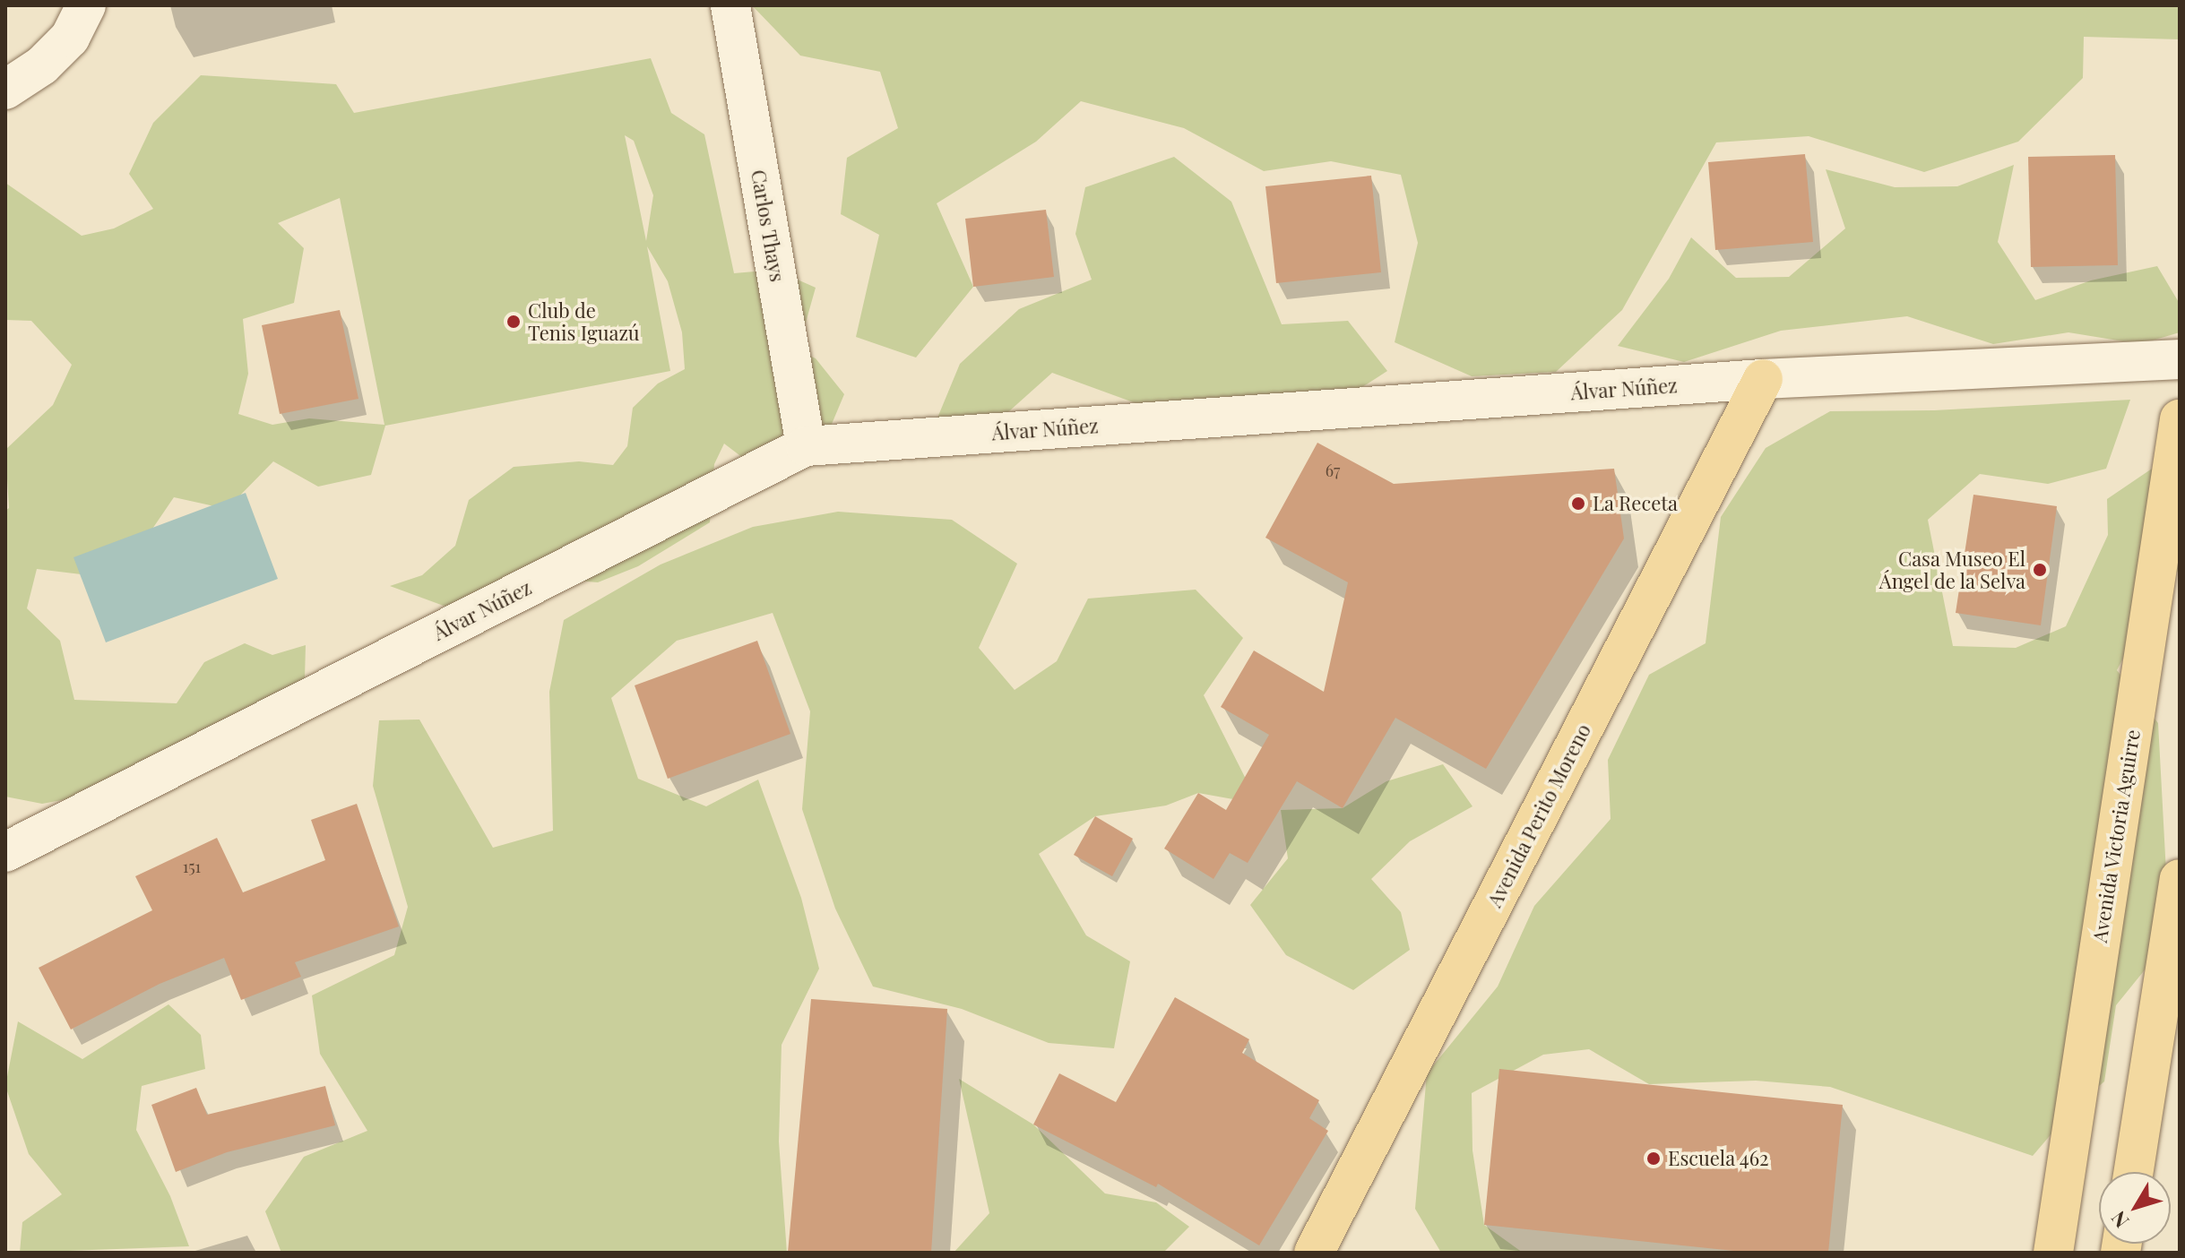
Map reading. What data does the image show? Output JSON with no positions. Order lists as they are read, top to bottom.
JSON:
{
  "streets": {
    "main road": ["Avenida Perito Moreno", "Avenida Victoria Aguirre"],
    "street": ["Carlos Thays", "Álvar Núñez"]
  },
  "crossings": [
    ["Carlos Thays", "Álvar Núñez"],
    ["Álvar Núñez", "Avenida Perito Moreno"]
  ],
  "places": [
    "Club de Tenis Iguazú",
    "La Receta",
    "Casa Museo El Ángel de la Selva",
    "Escuela 462"
  ],
  "house_numbers": ["67", "151"],
  "north": "bottom left"
}
